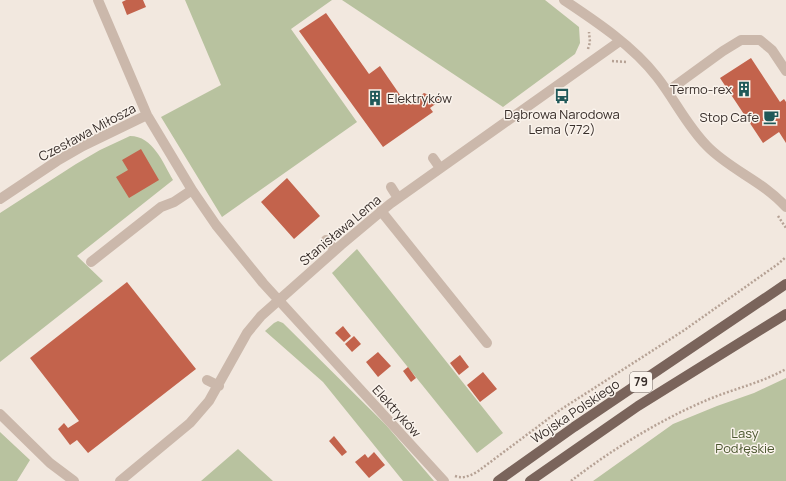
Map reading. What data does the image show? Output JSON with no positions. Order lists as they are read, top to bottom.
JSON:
{
  "streets": {
    "main road": ["79", "Wojska Polskiego"],
    "street": ["Czesława Miłosza", "Stanisława Lema", "Elektryków"]
  },
  "crossings": [
    ["Czesława Miłosza", "Elektryków"],
    ["Stanisława Lema", "Elektryków"]
  ],
  "parks": ["Lasy Podłęskie"],
  "places": {
    "building": ["Termo-rex", "Elektryków"],
    "bus stop": ["Dąbrowa Narodowa Lema (772)"],
    "cafe": ["Stop Cafe"]
  }
}
